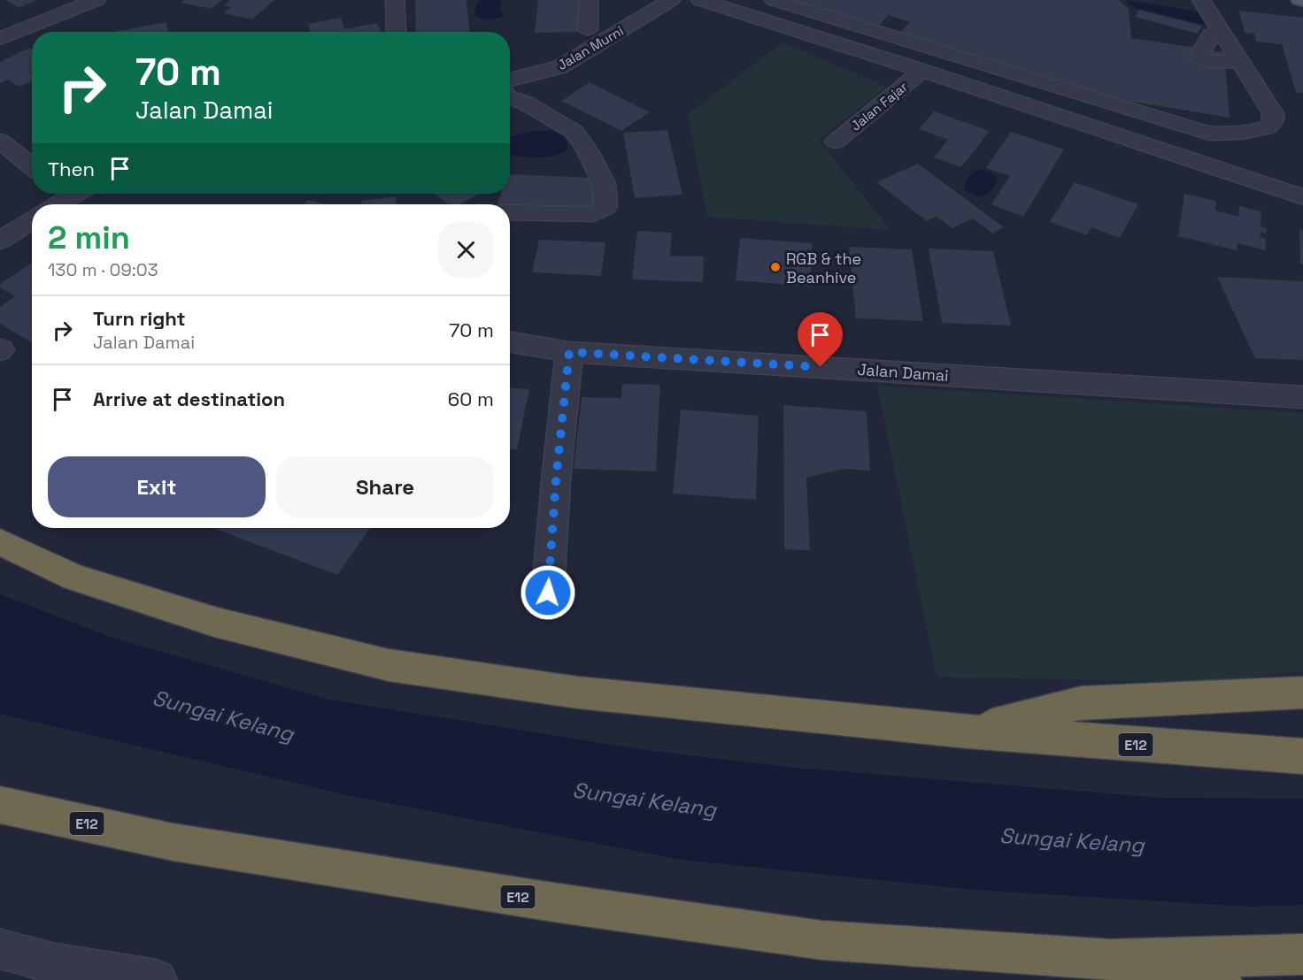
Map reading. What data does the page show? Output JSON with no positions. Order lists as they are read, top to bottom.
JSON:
{
  "streets": {
    "highway": ["E12"],
    "street": ["Jalan Murni", "Jalan Fajar", "Jalan Damai"]
  },
  "water": ["Sungai Kelang"],
  "places": ["RGB & the Beanhive"],
  "page": {
    "turn": ["70 m", "Jalan Damai"],
    "then": "Then",
    "heading": ["2 min", "130 m · 09:03"],
    "list": [
      {
        "name": "Turn right",
        "note": "Jalan Damai",
        "value": "70 m"
      },
      {
        "name": "Arrive at destination",
        "value": "60 m"
      }
    ],
    "buttons": ["Exit", "Share"]
  }
}
